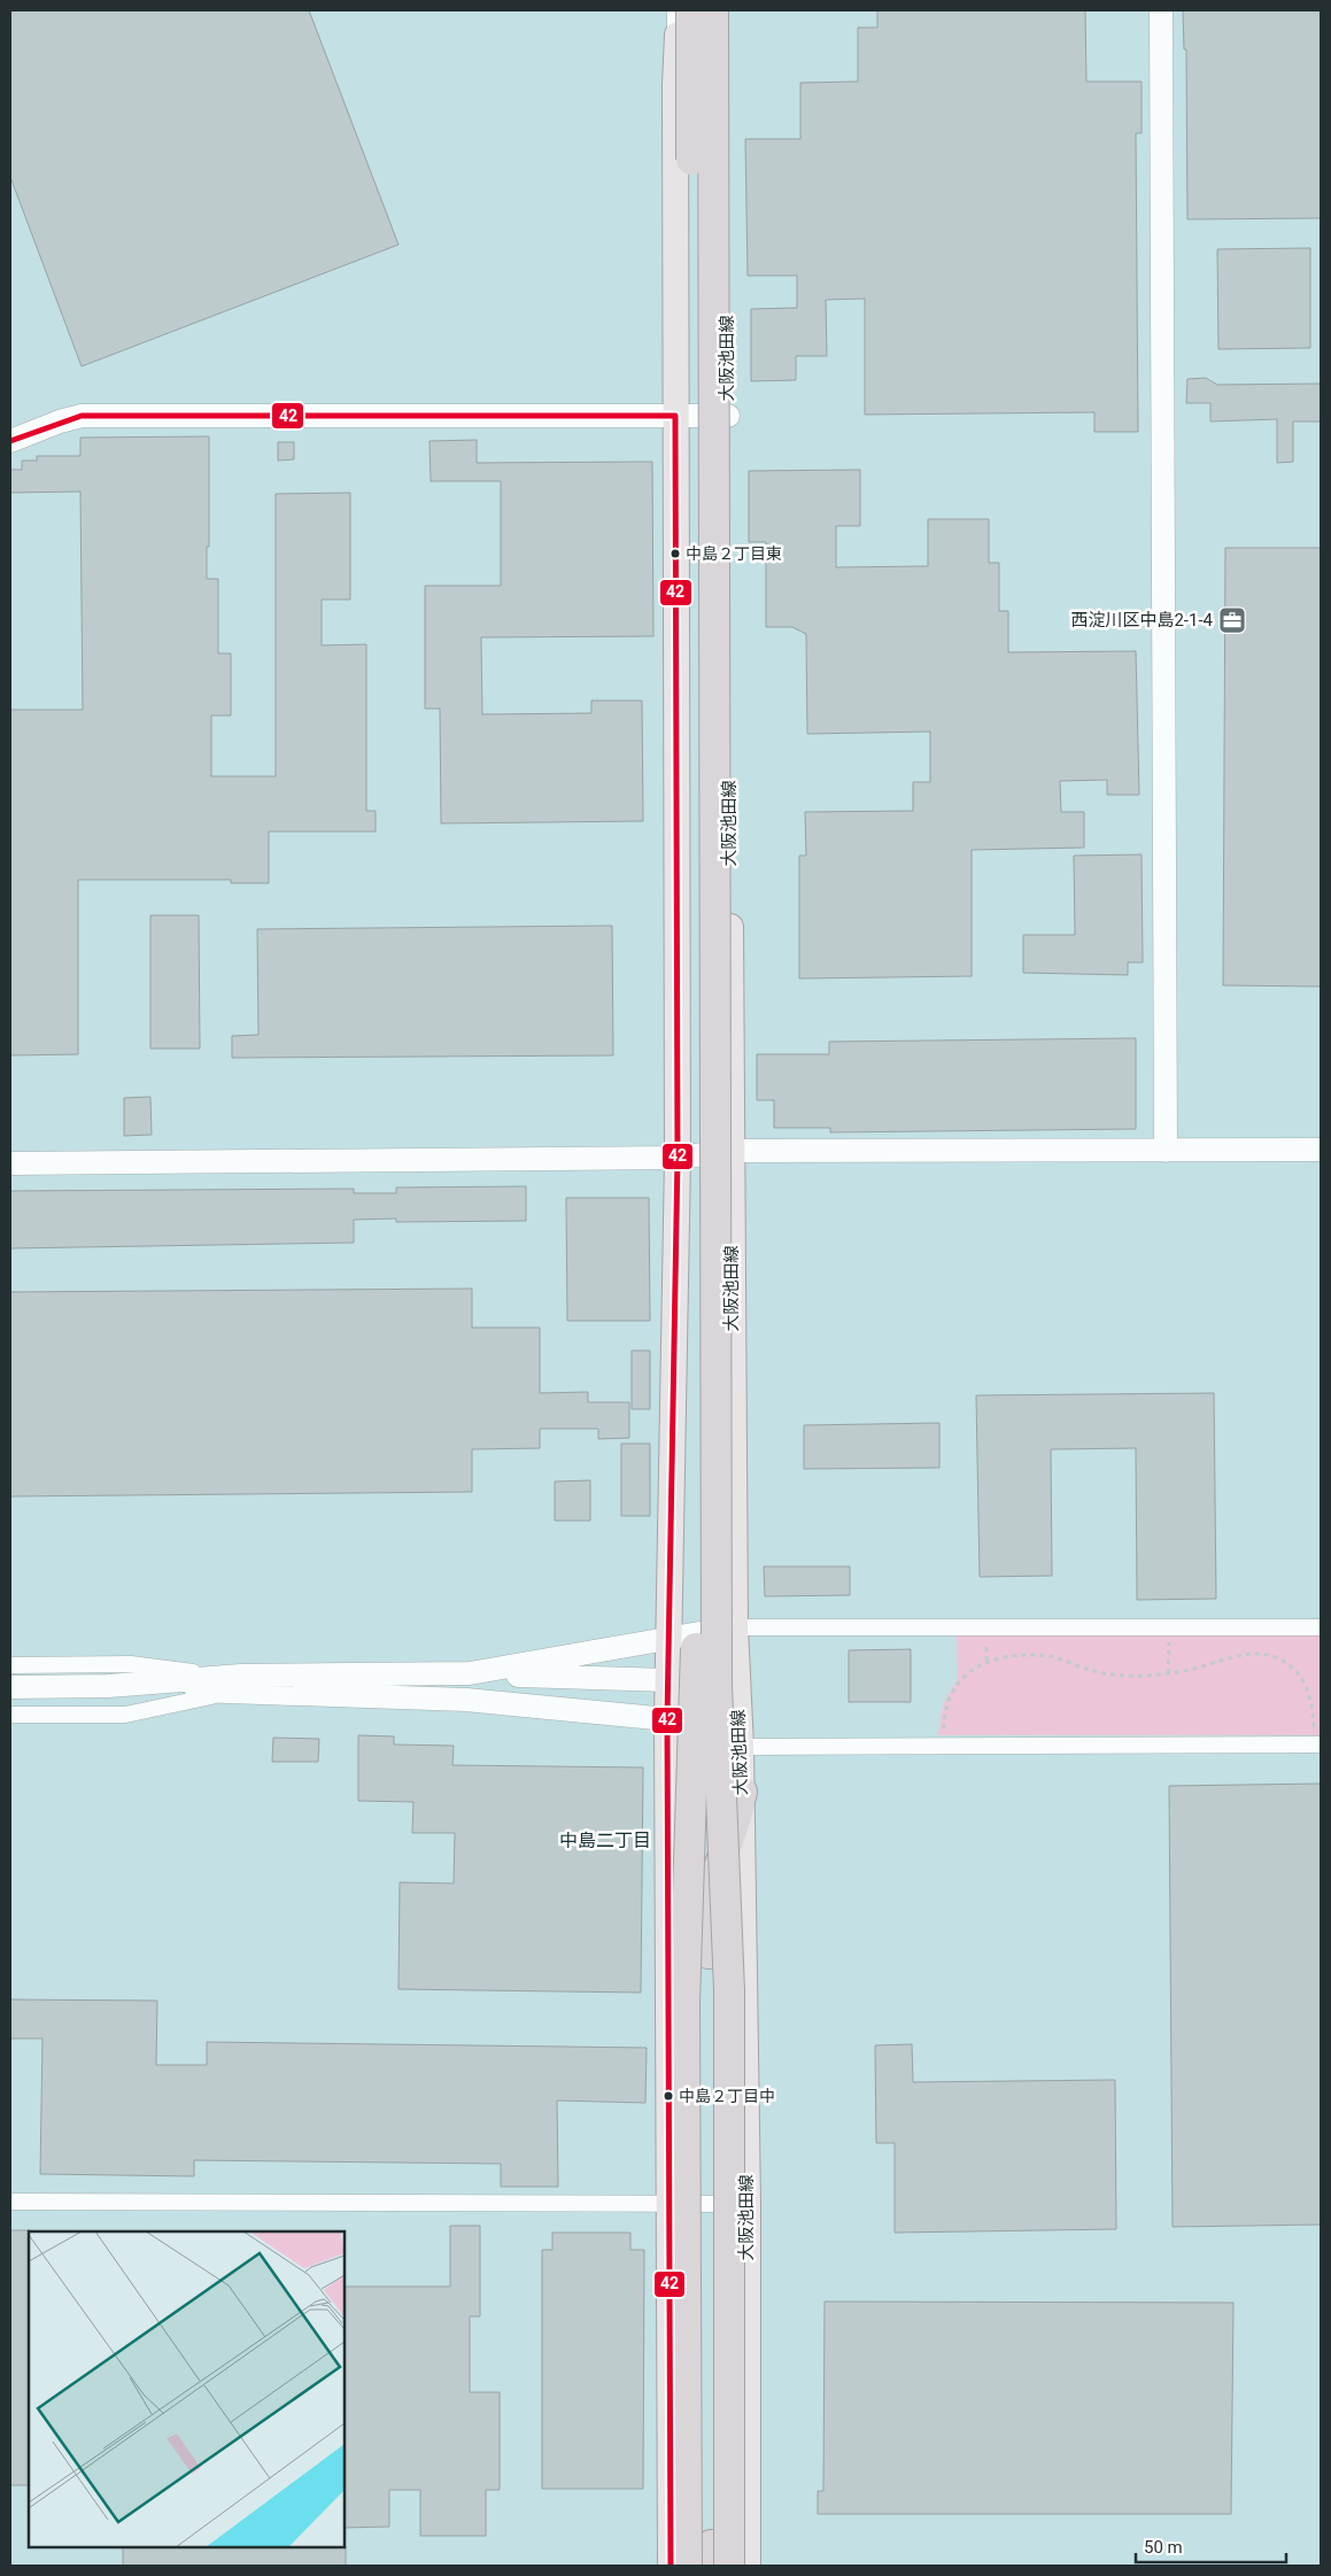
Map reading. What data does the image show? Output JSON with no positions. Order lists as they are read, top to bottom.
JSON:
{
  "streets": {
    "main road": ["大阪池田線"]
  },
  "districts": ["中島二丁目"],
  "places": {
    "other": ["中島２丁目東", "中島２丁目中"],
    "office": ["西淀川区中島2-1-4"]
  },
  "lines": ["transit line 42"],
  "scale_bar": "50 m"
}
